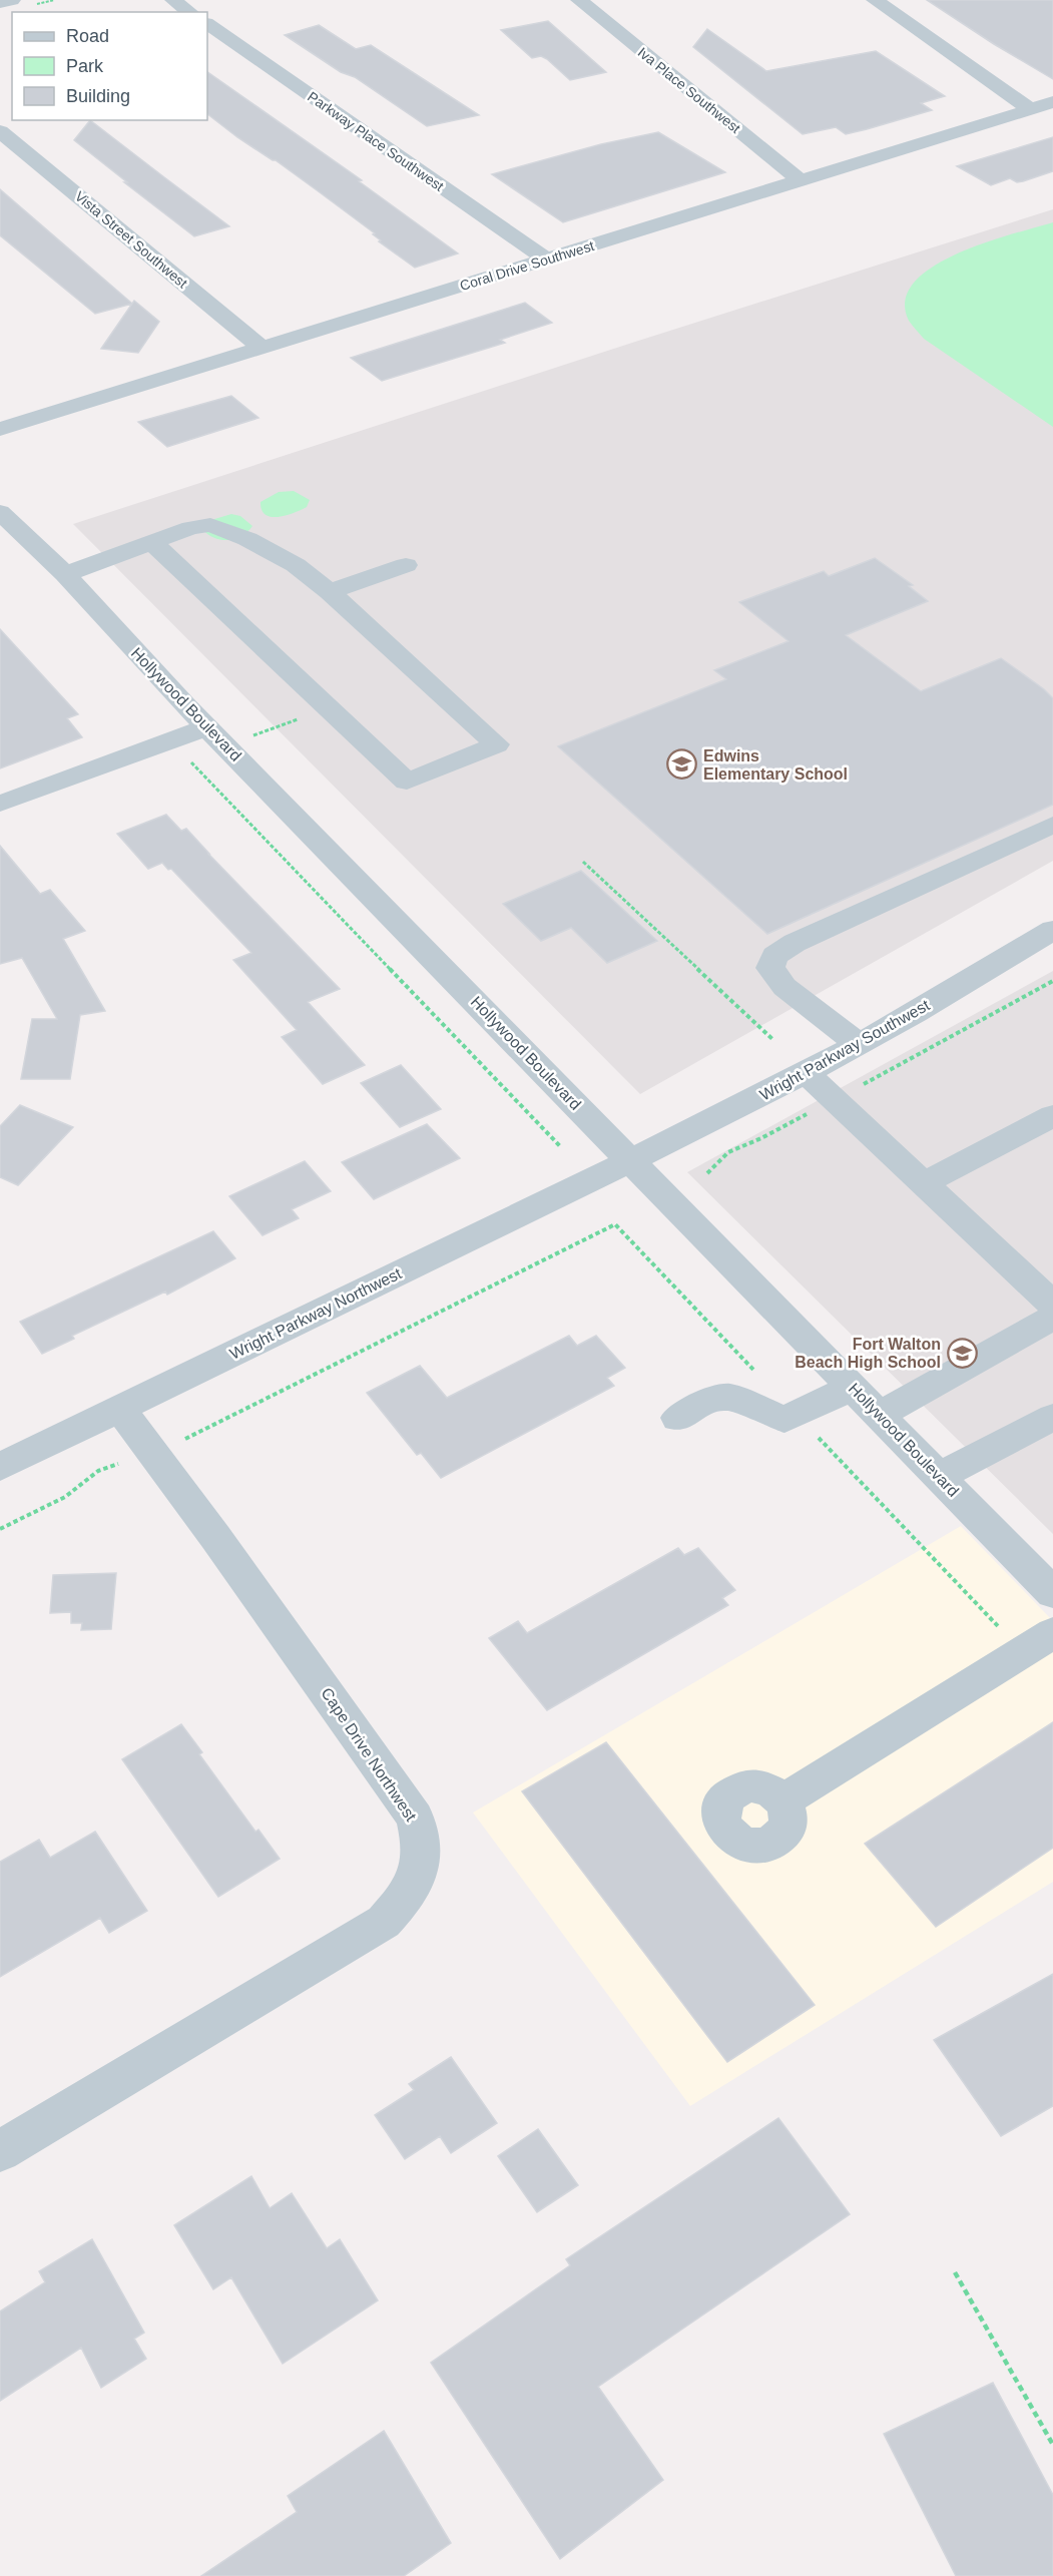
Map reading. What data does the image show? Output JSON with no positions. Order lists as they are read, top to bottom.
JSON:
{
  "streets": {
    "street": [
      "Iva Place Southwest",
      "Parkway Place Southwest",
      "Vista Street Southwest",
      "Coral Drive Southwest",
      "Hollywood Boulevard",
      "Wright Parkway Southwest",
      "Wright Parkway Northwest",
      "Cape Drive Northwest"
    ]
  },
  "crossings": [
    ["Iva Place Southwest", "Coral Drive Southwest"],
    ["Parkway Place Southwest", "Coral Drive Southwest"],
    ["Vista Street Southwest", "Coral Drive Southwest"],
    ["Hollywood Boulevard", "Wright Parkway Southwest"],
    ["Hollywood Boulevard", "Wright Parkway Northwest"],
    ["Wright Parkway Southwest", "Wright Parkway Northwest"],
    ["Wright Parkway Northwest", "Cape Drive Northwest"]
  ],
  "places": {
    "school or university": ["Edwins Elementary School", "Fort Walton Beach High School"]
  },
  "legend": ["Road", "Park", "Building"]
}
